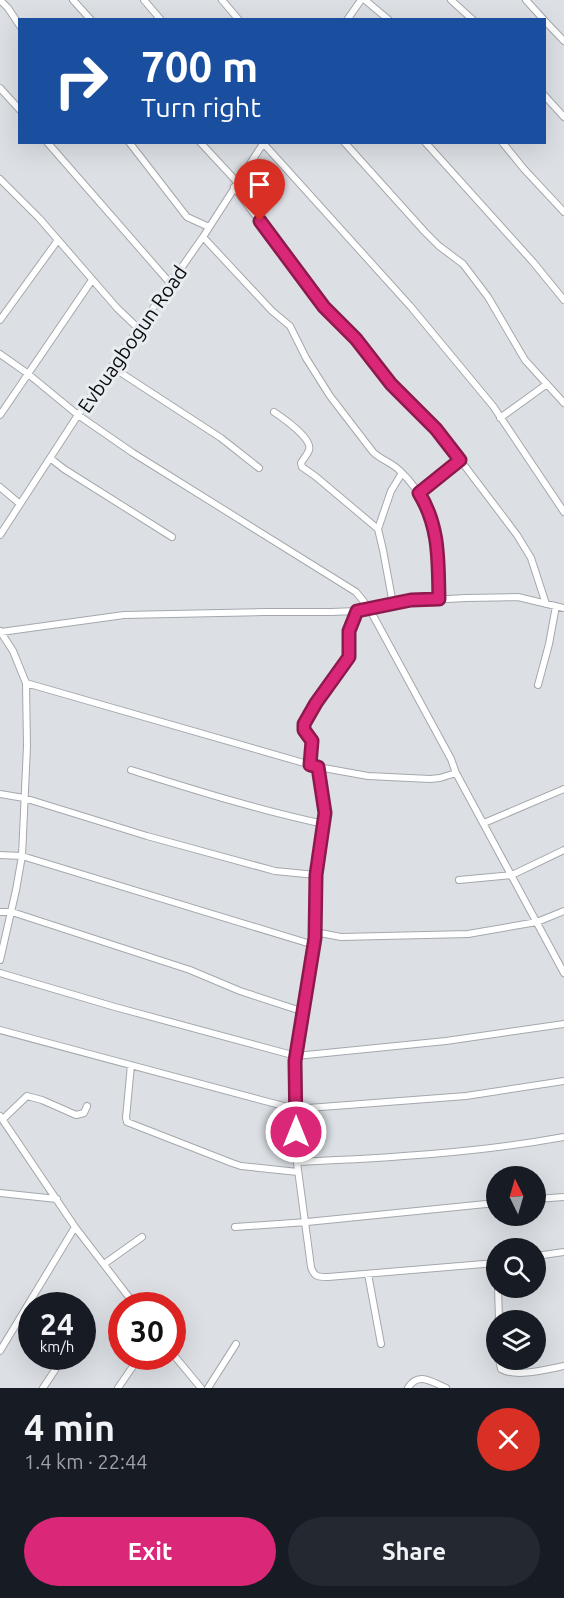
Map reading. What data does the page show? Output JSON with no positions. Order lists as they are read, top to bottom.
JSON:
{
  "streets": {
    "street": ["Evbuagbogun Road"]
  },
  "north": "top",
  "page": {
    "turn": ["700 m", "Turn right"],
    "speed": "24 km/h",
    "limit": "30",
    "heading": ["4 min", "1.4 km · 22:44"],
    "buttons": ["Exit", "Share"]
  }
}
